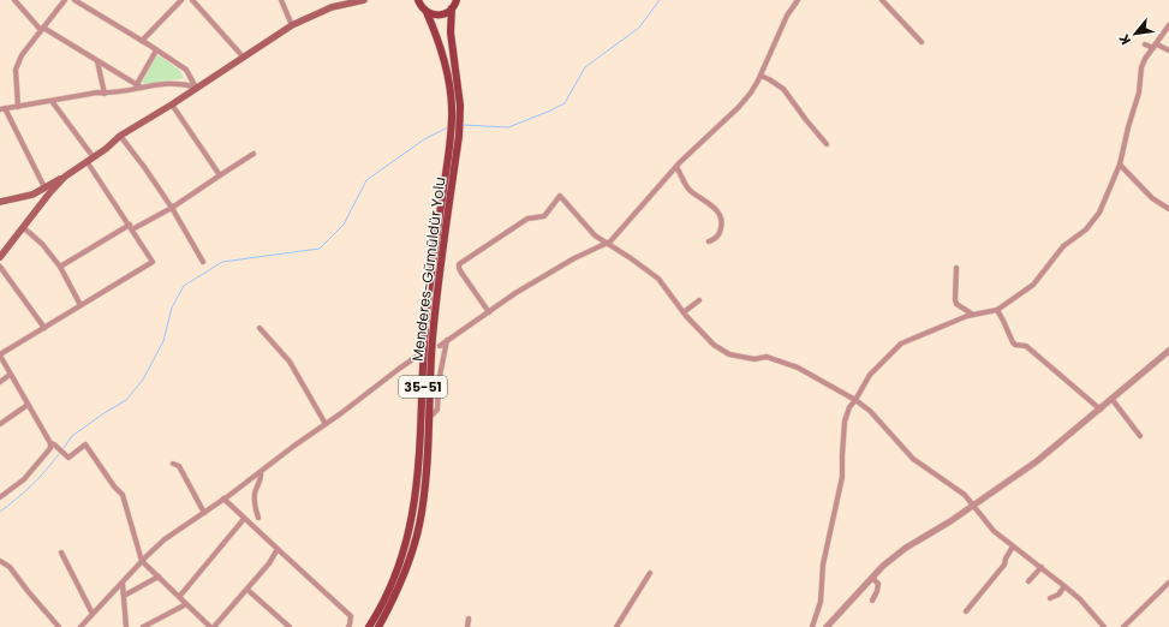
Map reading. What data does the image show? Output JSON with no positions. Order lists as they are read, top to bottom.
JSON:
{
  "streets": {
    "main road": ["Menderes-Gümüldür Yolu", "35-51"]
  },
  "crossings": [
    ["Menderes-Gümüldür Yolu", "35-51"]
  ],
  "north": "bottom left"
}
